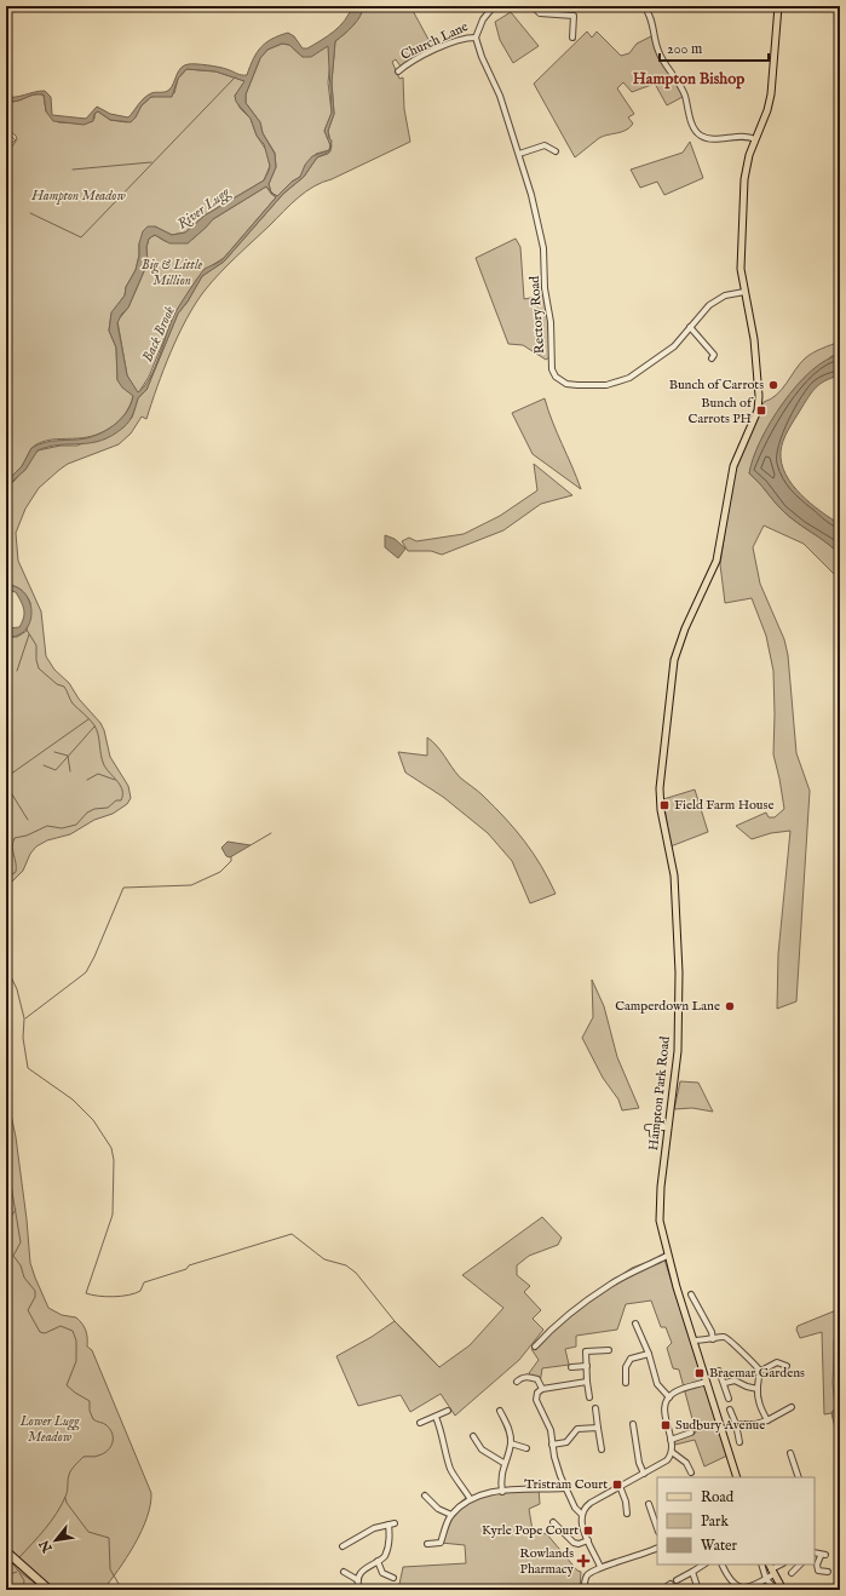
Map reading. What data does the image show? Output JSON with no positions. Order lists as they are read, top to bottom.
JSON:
{
  "streets": {
    "main road": ["Hampton Park Road"],
    "street": ["Church Lane", "Rectory Road"]
  },
  "crossings": [
    ["Church Lane", "Rectory Road"],
    ["Rectory Road", "Hampton Park Road"]
  ],
  "districts": ["Hampton Bishop"],
  "water": ["River Lugg", "Back Brook"],
  "parks": ["Hampton Meadow", "Big & Little Million", "Lower Lugg Meadow"],
  "places": {
    "other": ["Bunch of Carrots", "Camperdown Lane"],
    "transit": [
      "Bunch of Carrots PH",
      "Field Farm House",
      "Braemar Gardens",
      "Sudbury Avenue",
      "Tristram Court",
      "Kyrle Pope Court"
    ],
    "health": ["Rowlands Pharmacy"]
  },
  "legend": ["Road", "Park", "Water"],
  "scale_bar": "200 m",
  "north": "bottom left"
}
